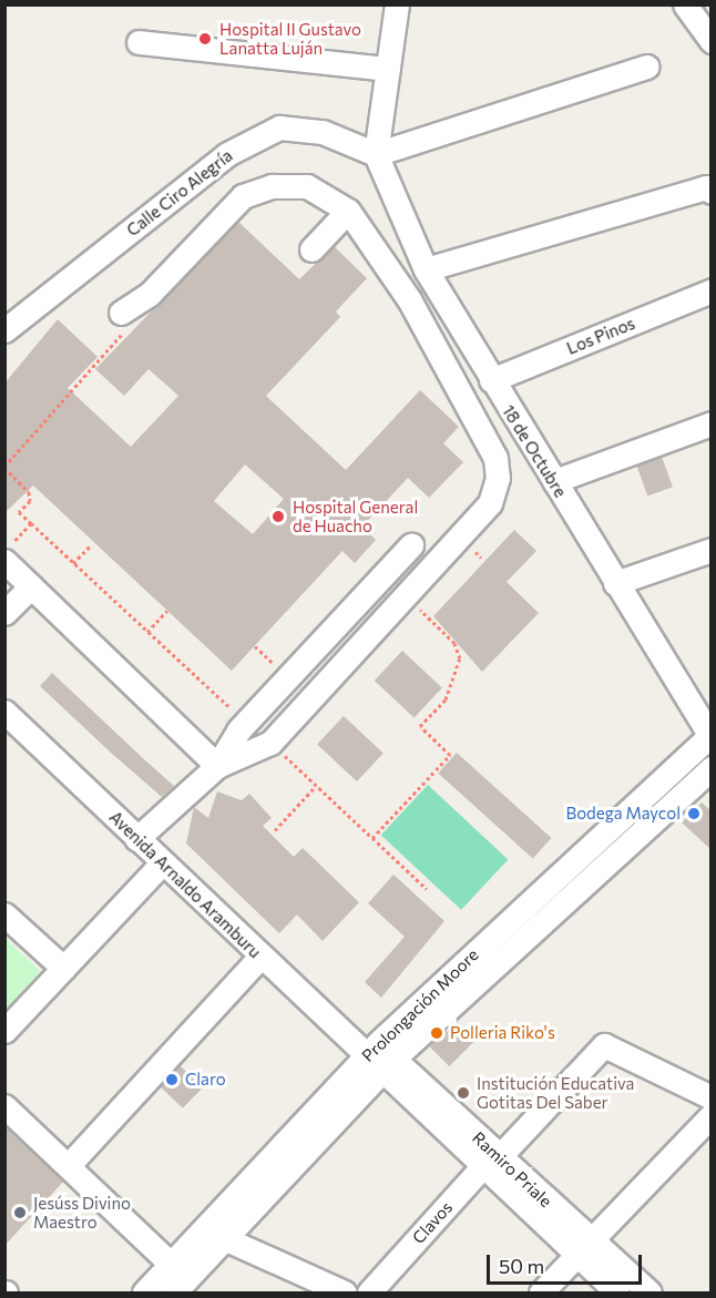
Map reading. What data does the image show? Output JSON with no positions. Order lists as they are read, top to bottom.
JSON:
{
  "streets": {
    "street": [
      "Calle Ciro Alegría",
      "Los Pinos",
      "18 de Octubre",
      "Avenida Arnaldo Aramburu",
      "Prolongación Moore",
      "Ramiro Priale",
      "Clavos"
    ]
  },
  "crossings": [
    ["Calle Ciro Alegría", "18 de Octubre"],
    ["Los Pinos", "18 de Octubre"],
    ["18 de Octubre", "Prolongación Moore"],
    ["Avenida Arnaldo Aramburu", "Prolongación Moore"],
    ["Avenida Arnaldo Aramburu", "Ramiro Priale"],
    ["Prolongación Moore", "Ramiro Priale"],
    ["Ramiro Priale", "Clavos"]
  ],
  "places": [
    "Hospital II Gustavo Lanatta Luján",
    "Hospital General de Huacho",
    "Bodega Maycol",
    "Polleria Riko's",
    "Claro",
    "Institución Educativa Gotitas Del Saber",
    "Jesúss Divino Maestro"
  ],
  "scale_bar": "50 m"
}
